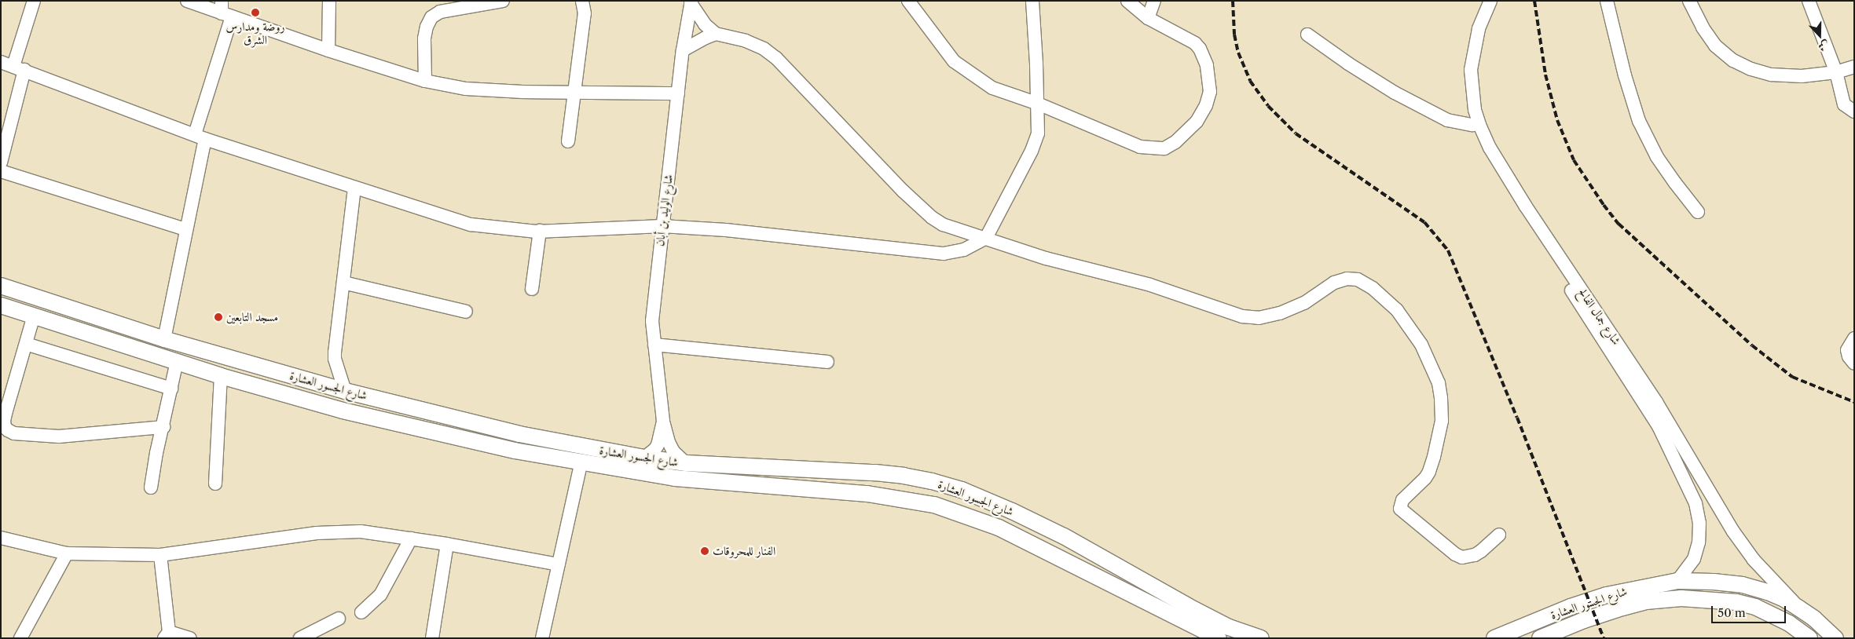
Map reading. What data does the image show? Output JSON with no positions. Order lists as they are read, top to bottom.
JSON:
{
  "streets": {
    "main road": ["شارع الجسور العشارة"],
    "street": ["شارع الوليد بن أبان", "شارع جمال الفالح"]
  },
  "crossings": [
    ["شارع الوليد بن أبان", "شارع الجسور العشارة"],
    ["شارع جمال الفالح", "شارع الجسور العشارة"]
  ],
  "places": ["روضة ومدارس الشرق", "مسجد التابعين", "الفنار للمحروقات"],
  "scale_bar": "50 m",
  "north": "bottom"
}
